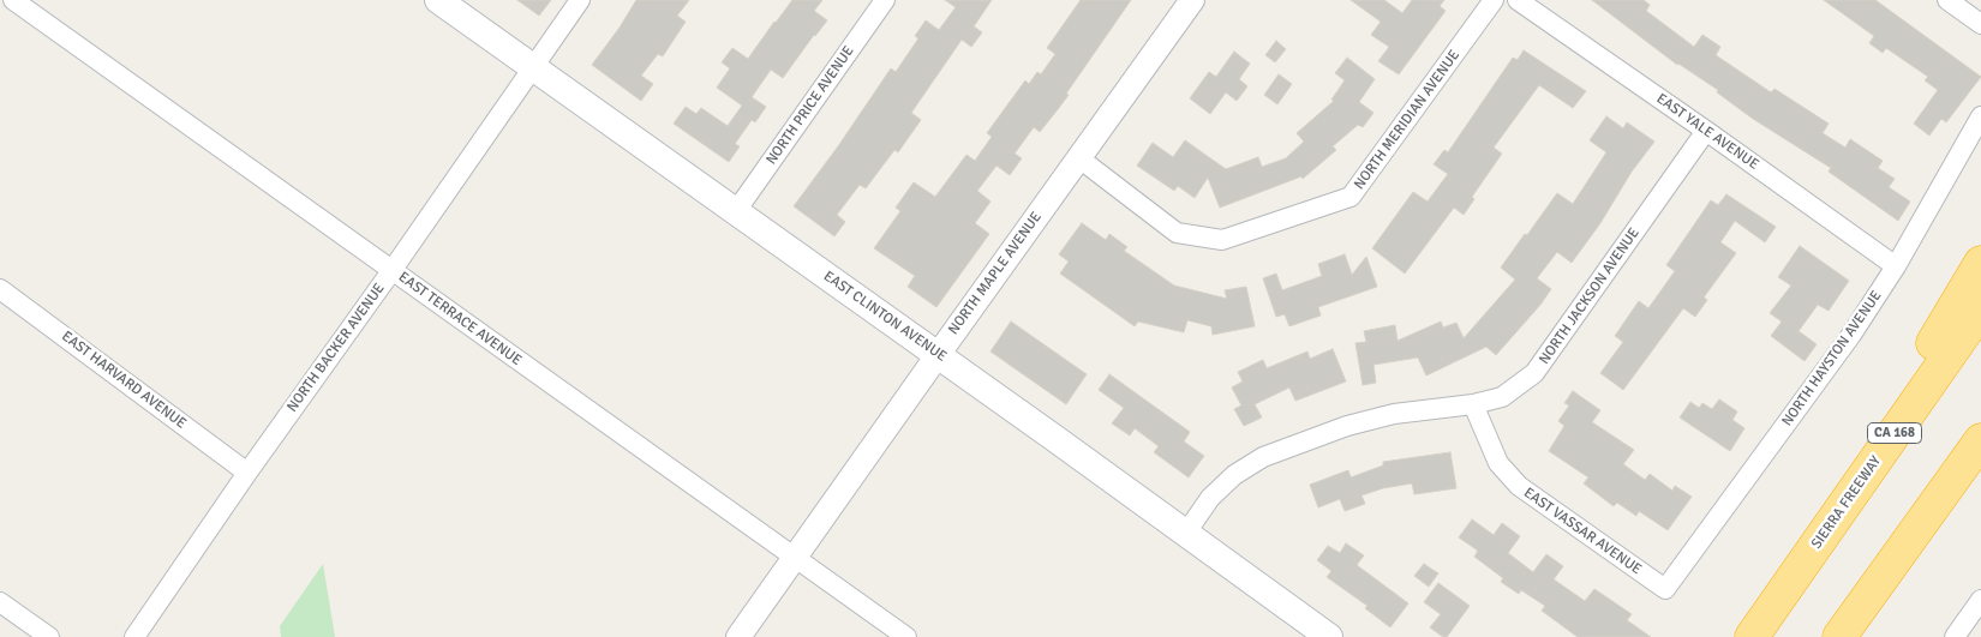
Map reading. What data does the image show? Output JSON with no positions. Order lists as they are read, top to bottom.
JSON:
{
  "streets": {
    "highway": ["CA 168", "SIERRA FREEWAY"],
    "main road": ["EAST CLINTON AVENUE"],
    "street": [
      "NORTH PRICE AVENUE",
      "NORTH MERIDIAN AVENUE",
      "EAST YALE AVENUE",
      "NORTH MAPLE AVENUE",
      "NORTH JACKSON AVENUE",
      "EAST TERRACE AVENUE",
      "NORTH BACKER AVENUE",
      "NORTH HAYSTON AVENUE",
      "EAST HARVARD AVENUE",
      "EAST VASSAR AVENUE"
    ]
  },
  "crossings": [
    ["NORTH PRICE AVENUE", "EAST CLINTON AVENUE"],
    ["NORTH MERIDIAN AVENUE", "NORTH MAPLE AVENUE"],
    ["EAST YALE AVENUE", "NORTH JACKSON AVENUE"],
    ["EAST YALE AVENUE", "NORTH HAYSTON AVENUE"],
    ["NORTH MAPLE AVENUE", "EAST CLINTON AVENUE"],
    ["NORTH MAPLE AVENUE", "EAST TERRACE AVENUE"],
    ["NORTH JACKSON AVENUE", "EAST CLINTON AVENUE"],
    ["NORTH JACKSON AVENUE", "EAST VASSAR AVENUE"],
    ["EAST CLINTON AVENUE", "NORTH BACKER AVENUE"],
    ["EAST TERRACE AVENUE", "NORTH BACKER AVENUE"],
    ["NORTH BACKER AVENUE", "EAST HARVARD AVENUE"],
    ["NORTH HAYSTON AVENUE", "EAST VASSAR AVENUE"]
  ]
}
